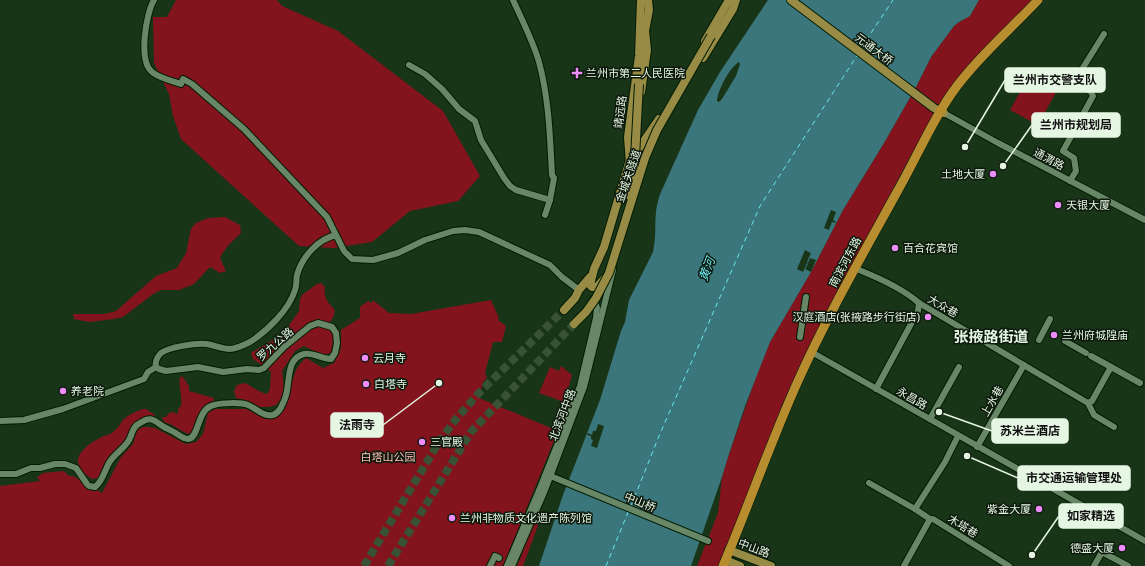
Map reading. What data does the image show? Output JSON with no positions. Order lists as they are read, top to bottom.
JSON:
{
  "streets": {
    "highway": ["南滨河东路"],
    "main road": [
      "元通大桥",
      "靖远路",
      "金城关隧道",
      "中山路"
    ],
    "street": [
      "通渭路",
      "大众巷",
      "罗九公路",
      "永昌路",
      "上水巷",
      "北滨河中路",
      "中山桥",
      "木塔巷"
    ]
  },
  "crossings": [
    ["元通大桥", "通渭路"],
    ["元通大桥", "南滨河东路"],
    ["通渭路", "南滨河东路"],
    ["南滨河东路", "大众巷"],
    ["南滨河东路", "永昌路"],
    ["南滨河东路", "中山路"],
    ["大众巷", "上水巷"],
    ["永昌路", "上水巷"],
    ["北滨河中路", "中山桥"]
  ],
  "districts": ["张掖路街道"],
  "water": ["黄河"],
  "parks": ["白塔山公园"],
  "places": {
    "health": ["兰州市第二人民医院"],
    "other": [
      "兰州市交警支队",
      "兰州市规划局",
      "土地大厦",
      "天银大厦",
      "百合花宾馆",
      "汉庭酒店(张掖路步行街店)",
      "兰州府城隍庙",
      "云月寺",
      "法雨寺",
      "白塔寺",
      "养老院",
      "苏米兰酒店",
      "三官殿",
      "市交通运输管理处",
      "紫金大厦",
      "兰州非物质文化遗产陈列馆",
      "德盛大厦",
      "如家精选"
    ]
  }
}
